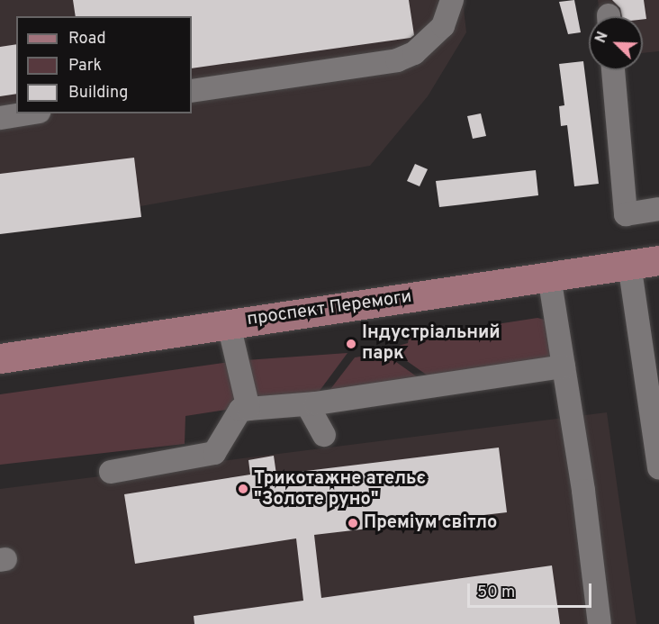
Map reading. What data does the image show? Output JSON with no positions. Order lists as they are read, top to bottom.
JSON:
{
  "streets": {
    "main road": ["проспект Перемоги"]
  },
  "places": ["Індустріальний парк", "Трикотажне ательє \"Золоте руно\"", "Преміум світло"],
  "legend": ["Road", "Park", "Building"],
  "scale_bar": "50 m",
  "north": "top left"
}
